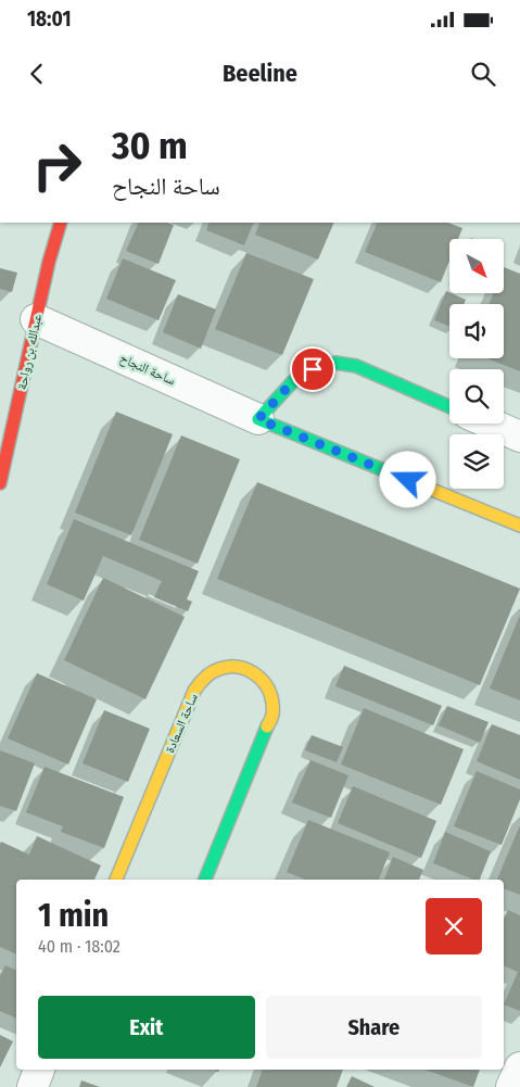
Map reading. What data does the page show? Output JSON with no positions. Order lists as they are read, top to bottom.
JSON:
{
  "streets": {
    "street": ["عبدالله بن رواحة", "ساحة النجاح", "ساحة السعادة"]
  },
  "crossings": [
    ["عبدالله بن رواحة", "ساحة النجاح"]
  ],
  "north": "bottom right",
  "page": {
    "status": "18:01",
    "header": "Beeline",
    "turn": ["30 m", "ساحة النجاح"],
    "heading": ["1 min", "40 m · 18:02"],
    "buttons": ["Exit", "Share"]
  }
}
